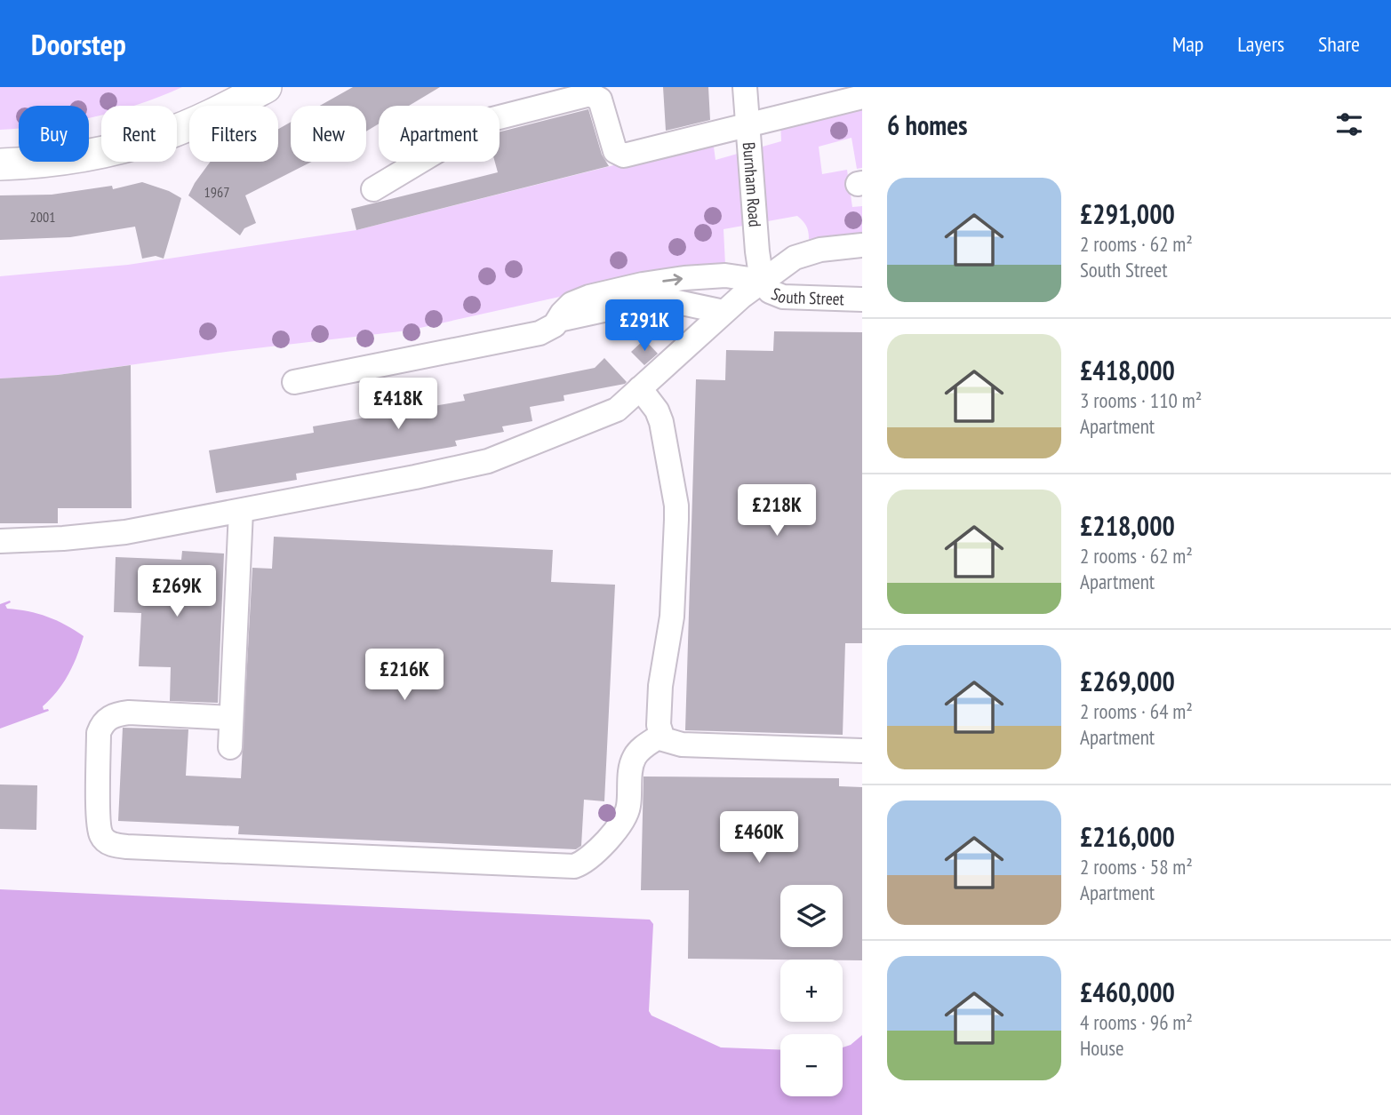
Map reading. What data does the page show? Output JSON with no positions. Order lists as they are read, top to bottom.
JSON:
{
  "streets": {
    "street": ["Burnham Road", "South Street"]
  },
  "crossings": [
    ["Burnham Road", "South Street"]
  ],
  "house_numbers": ["1967", "2001"],
  "page": {
    "header": "Doorstep",
    "nav": ["Map", "Layers", "Share"],
    "heading": "6 homes",
    "chip": [
      "Buy",
      "Rent",
      "Filters",
      "New",
      "Apartment"
    ],
    "list": [
      {
        "name": "£291,000",
        "note": "2 rooms · 62 m² · South Street"
      },
      {
        "name": "£418,000",
        "note": "3 rooms · 110 m² · Apartment"
      },
      {
        "name": "£218,000",
        "note": "2 rooms · 62 m² · Apartment"
      },
      {
        "name": "£269,000",
        "note": "2 rooms · 64 m² · Apartment"
      },
      {
        "name": "£216,000",
        "note": "2 rooms · 58 m² · Apartment"
      },
      {
        "name": "£460,000",
        "note": "4 rooms · 96 m² · House"
      }
    ],
    "price": [
      "£291K",
      "£418K",
      "£218K",
      "£269K",
      "£216K",
      "£460K"
    ],
    "map_buttons": ["+", "−"]
  }
}
